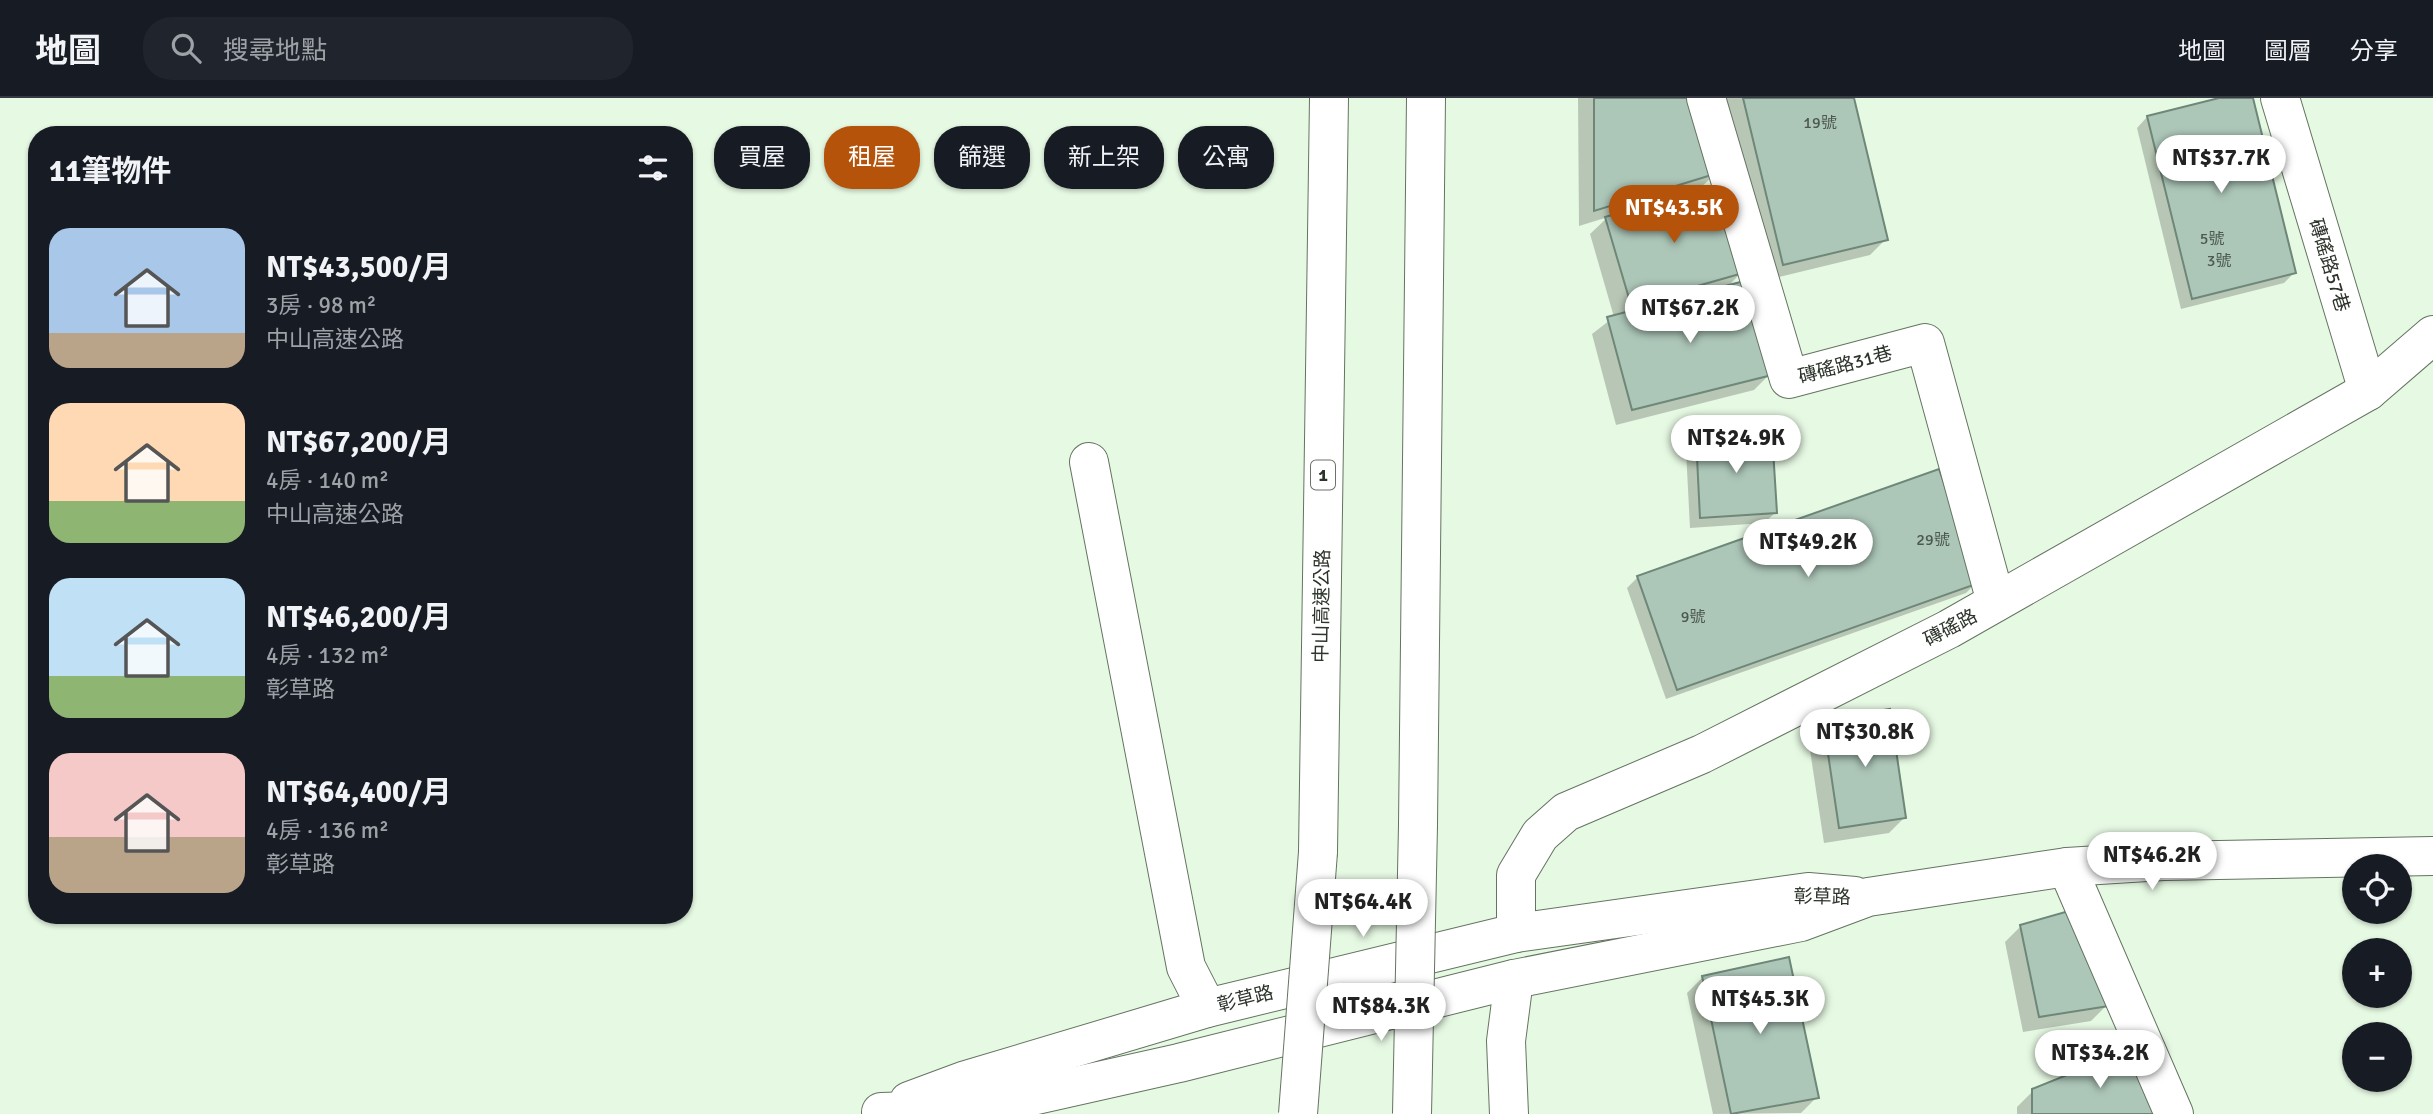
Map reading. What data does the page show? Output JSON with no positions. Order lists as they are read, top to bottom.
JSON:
{
  "streets": {
    "main road": [
      "磚磘路57巷",
      "磚磘路31巷",
      "1",
      "中山高速公路",
      "磚磘路",
      "彰草路"
    ]
  },
  "crossings": [
    ["磚磘路57巷", "磚磘路"],
    ["磚磘路31巷", "磚磘路"],
    ["磚磘路", "彰草路"]
  ],
  "house_numbers": [
    "19號",
    "5號",
    "3號",
    "29號",
    "9號"
  ],
  "page": {
    "header": "地圖",
    "search": "搜尋地點",
    "nav": ["地圖", "圖層", "分享"],
    "chip": [
      "買屋",
      "租屋",
      "篩選",
      "新上架",
      "公寓"
    ],
    "heading": "11筆物件",
    "price": [
      "NT$37.7K",
      "NT$43.5K",
      "NT$67.2K",
      "NT$24.9K",
      "NT$49.2K",
      "NT$30.8K",
      "NT$46.2K",
      "NT$64.4K",
      "NT$45.3K",
      "NT$84.3K",
      "NT$34.2K"
    ],
    "list": [
      {
        "name": "NT$43,500/月",
        "note": "3房 · 98 m² · 中山高速公路"
      },
      {
        "name": "NT$67,200/月",
        "note": "4房 · 140 m² · 中山高速公路"
      },
      {
        "name": "NT$46,200/月",
        "note": "4房 · 132 m² · 彰草路"
      },
      {
        "name": "NT$64,400/月",
        "note": "4房 · 136 m² · 彰草路"
      }
    ],
    "map_buttons": ["+", "−"]
  }
}
